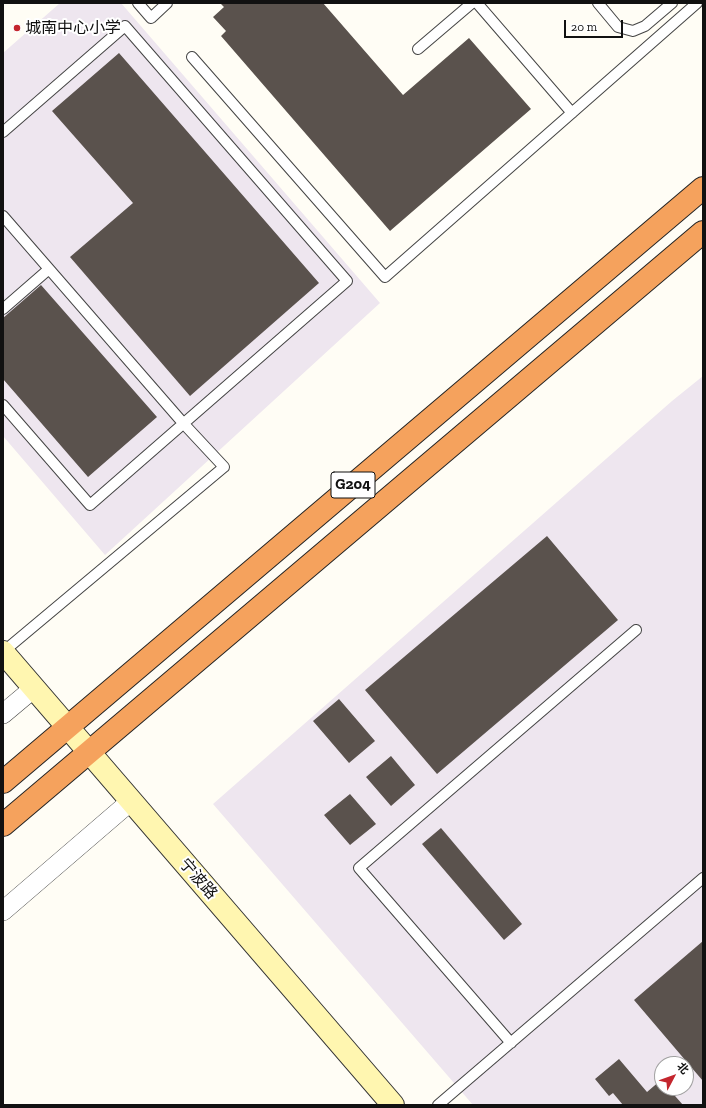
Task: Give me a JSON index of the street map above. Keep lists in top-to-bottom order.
{
  "streets": {
    "highway": ["G204"],
    "street": ["宁波路"]
  },
  "crossings": [
    ["G204", "宁波路"]
  ],
  "places": ["城南中心小学"],
  "scale_bar": "20 m",
  "north": "top right"
}
